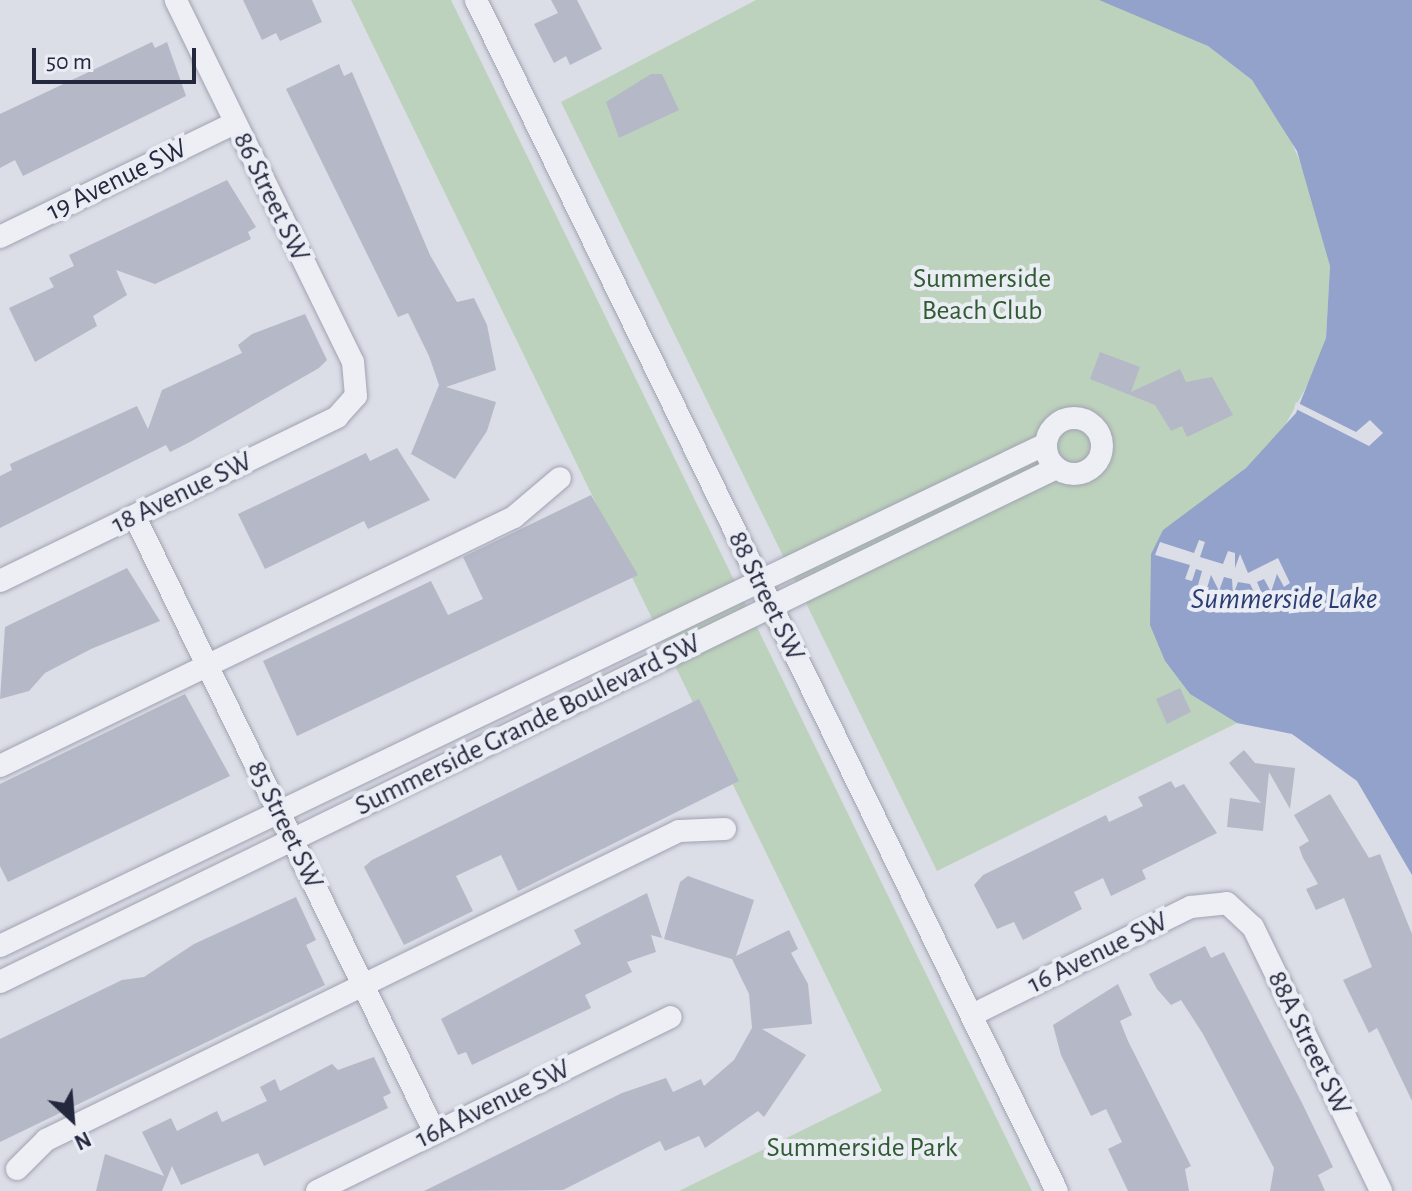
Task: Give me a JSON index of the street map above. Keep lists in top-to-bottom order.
{
  "streets": {
    "street": [
      "19 Avenue SW",
      "86 Street SW",
      "18 Avenue SW",
      "88 Street SW",
      "Summerside Grande Boulevard SW",
      "85 Street SW",
      "16 Avenue SW",
      "88A Street SW",
      "16A Avenue SW"
    ]
  },
  "crossings": [
    ["19 Avenue SW", "86 Street SW"],
    ["86 Street SW", "18 Avenue SW"],
    ["18 Avenue SW", "85 Street SW"],
    ["88 Street SW", "Summerside Grande Boulevard SW"],
    ["88 Street SW", "16 Avenue SW"],
    ["Summerside Grande Boulevard SW", "85 Street SW"],
    ["85 Street SW", "16A Avenue SW"],
    ["16 Avenue SW", "88A Street SW"]
  ],
  "water": ["Summerside Lake"],
  "parks": ["Summerside Beach Club", "Summerside Park"],
  "scale_bar": "50 m",
  "north": "bottom right"
}
